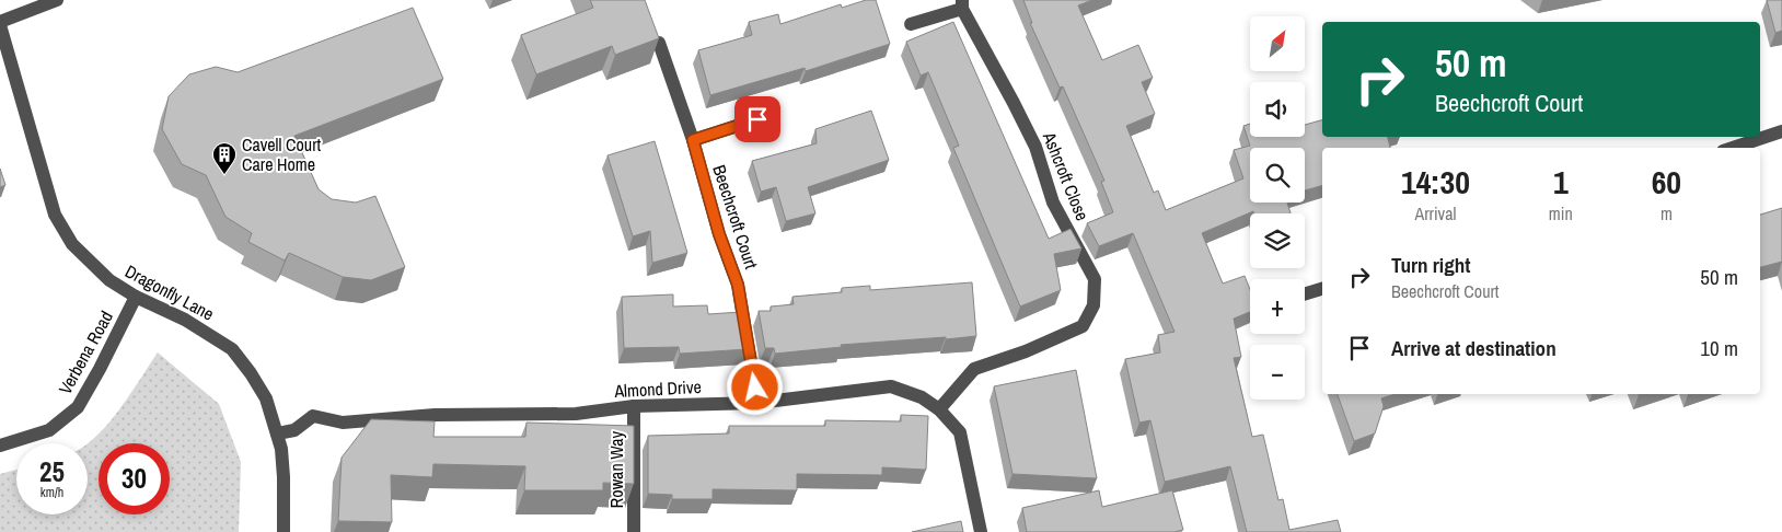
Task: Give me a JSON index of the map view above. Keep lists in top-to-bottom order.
{
  "streets": {
    "street": [
      "Ashcroft Close",
      "Beechcroft Court",
      "Dragonfly Lane",
      "Verbena Road",
      "Almond Drive",
      "Rowan Way"
    ]
  },
  "crossings": [
    ["Ashcroft Close", "Almond Drive"],
    ["Beechcroft Court", "Almond Drive"],
    ["Dragonfly Lane", "Verbena Road"],
    ["Dragonfly Lane", "Almond Drive"],
    ["Almond Drive", "Rowan Way"]
  ],
  "places": {
    "building": ["Cavell Court Care Home"]
  },
  "north": "top right",
  "page": {
    "map_buttons": ["+", "−"],
    "turn": ["50 m", "Beechcroft Court"],
    "eta": [
      "14:30",
      "Arrival",
      "1",
      "min",
      "60",
      "m"
    ],
    "list": [
      {
        "name": "Turn right",
        "note": "Beechcroft Court",
        "value": "50 m"
      },
      {
        "name": "Arrive at destination",
        "value": "10 m"
      }
    ],
    "speed": "25 km/h",
    "limit": "30"
  }
}
